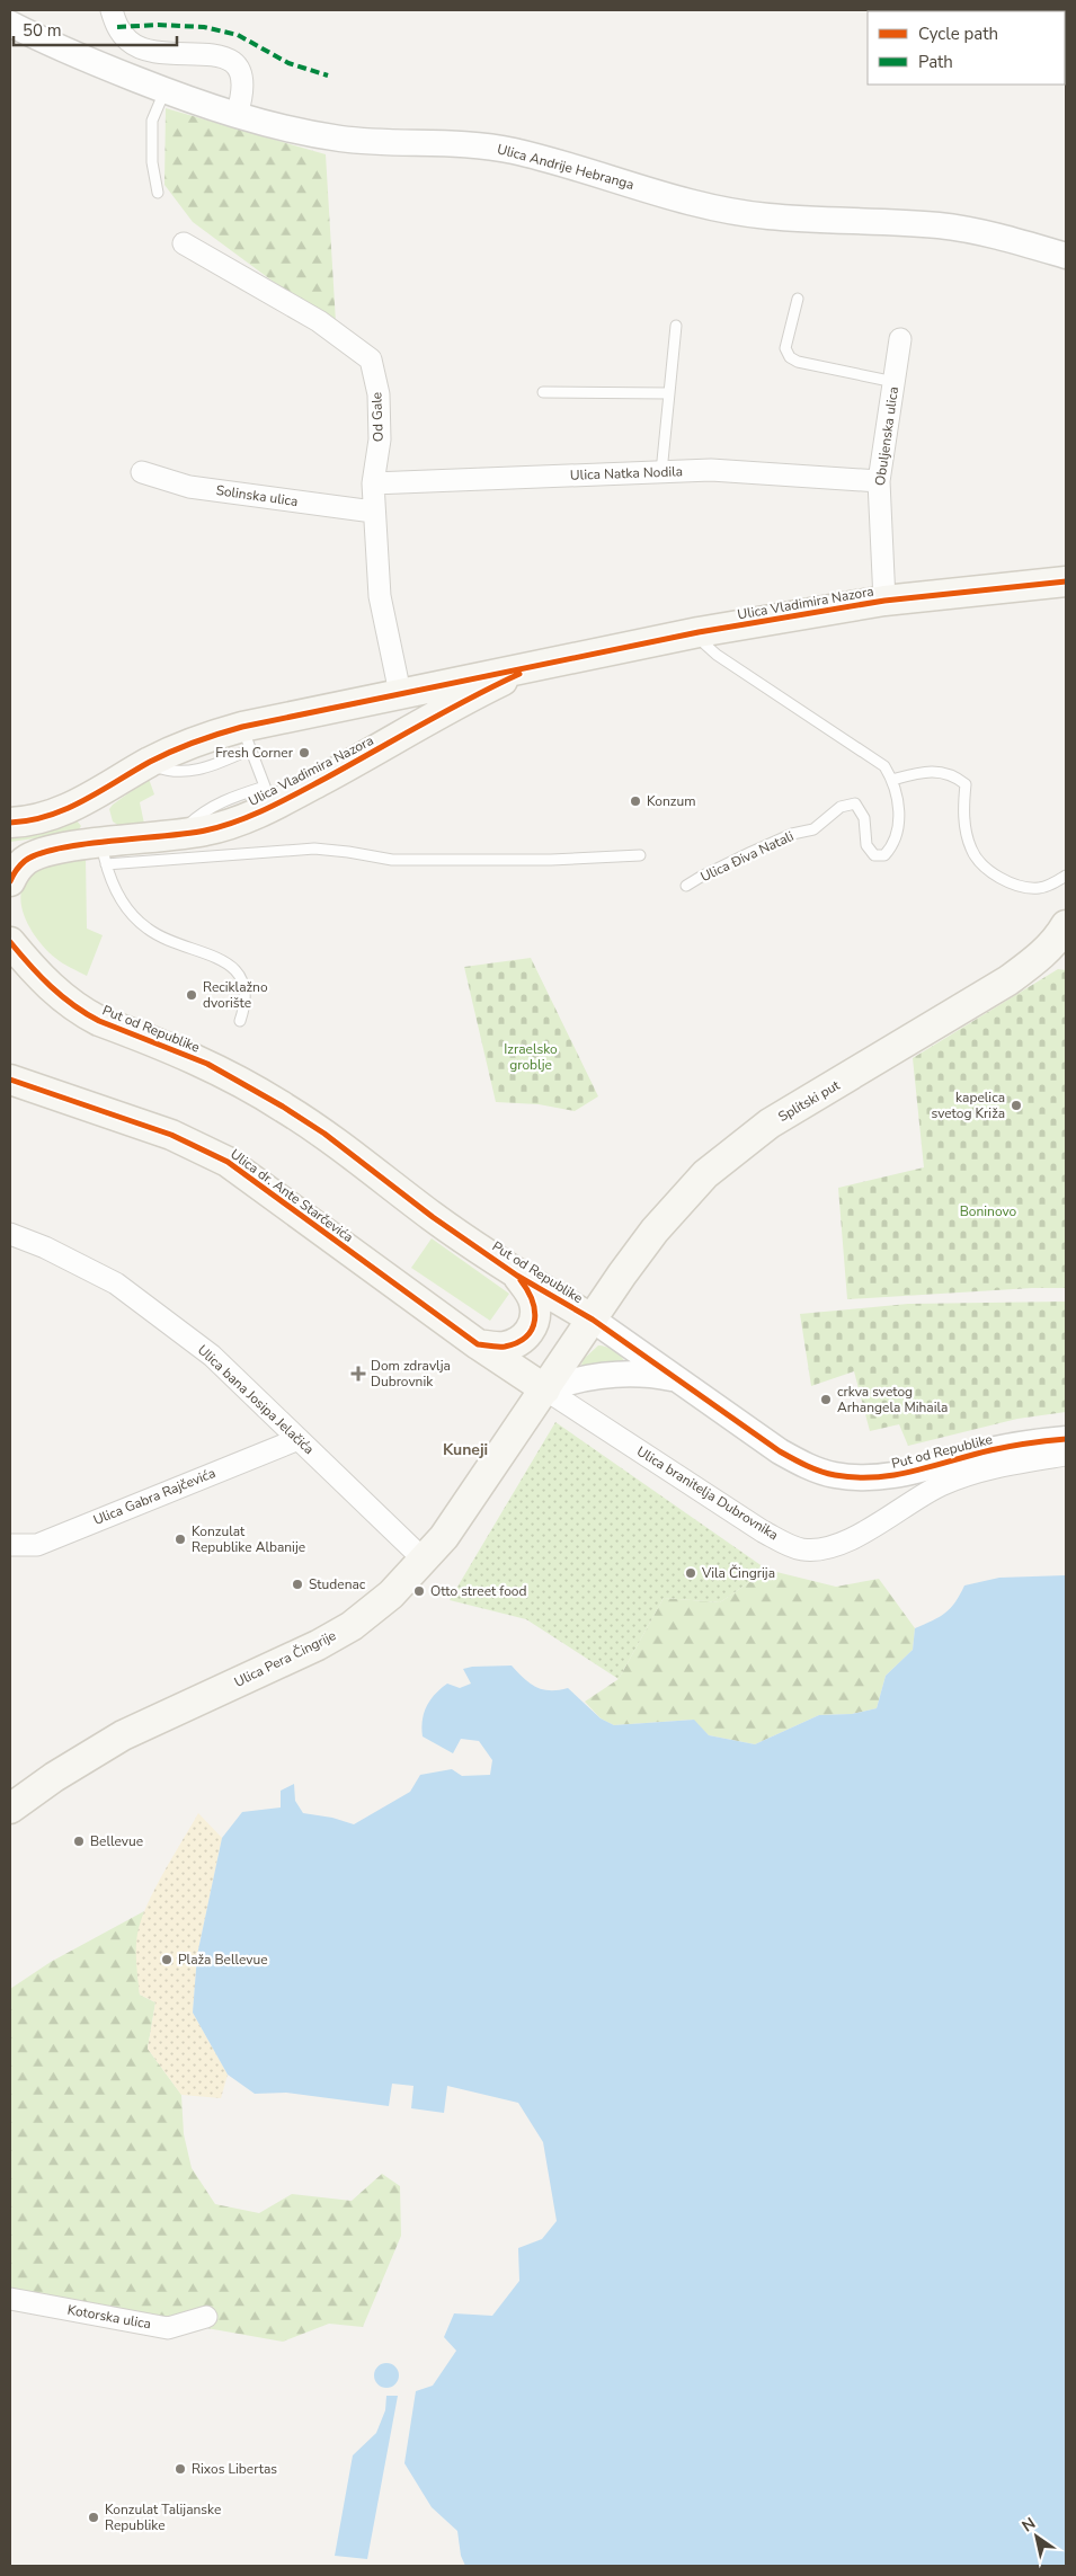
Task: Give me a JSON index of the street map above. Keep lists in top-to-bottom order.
{
  "streets": {
    "main road": [
      "Ulica Vladimira Nazora",
      "Put od Republike",
      "Splitski put",
      "Ulica dr. Ante Starčevića",
      "Ulica Pera Čingrije"
    ],
    "street": [
      "Ulica Andrije Hebranga",
      "Od Gale",
      "Obuljenska ulica",
      "Ulica Natka Nodila",
      "Solinska ulica",
      "Ulica bana Josipa Jelačića",
      "Ulica branitelja Dubrovnika",
      "Ulica Gabra Rajčevića",
      "Kotorska ulica"
    ],
    "lane": ["Ulica Điva Natali"]
  },
  "crossings": [
    ["Od Gale", "Ulica Natka Nodila"],
    ["Od Gale", "Solinska ulica"],
    ["Od Gale", "Ulica Vladimira Nazora"],
    ["Obuljenska ulica", "Ulica Natka Nodila"],
    ["Obuljenska ulica", "Ulica Vladimira Nazora"],
    ["Ulica Vladimira Nazora", "Ulica Điva Natali"],
    ["Put od Republike", "Splitski put"],
    ["Splitski put", "Ulica dr. Ante Starčevića"],
    ["Splitski put", "Ulica branitelja Dubrovnika"],
    ["Splitski put", "Ulica Pera Čingrije"],
    ["Ulica dr. Ante Starčevića", "Ulica branitelja Dubrovnika"],
    ["Ulica dr. Ante Starčevića", "Ulica Pera Čingrije"],
    ["Ulica bana Josipa Jelačića", "Ulica Gabra Rajčevića"],
    ["Ulica bana Josipa Jelačića", "Ulica Pera Čingrije"],
    ["Ulica branitelja Dubrovnika", "Ulica Pera Čingrije"]
  ],
  "districts": ["Kuneji"],
  "parks": ["Izraelsko groblje", "Boninovo"],
  "places": {
    "other": [
      "Fresh Corner",
      "Konzum",
      "Reciklažno dvorište",
      "kapelica svetog Križa",
      "crkva svetog Arhangela Mihaila",
      "Konzulat Republike Albanije",
      "Vila Čingrija",
      "Studenac",
      "Otto street food",
      "Bellevue",
      "Plaža Bellevue",
      "Rixos Libertas",
      "Konzulat Talijanske Republike"
    ],
    "health": ["Dom zdravlja Dubrovnik"]
  },
  "legend": ["Cycle path", "Path"],
  "scale_bar": "50 m",
  "north": "top left"
}
